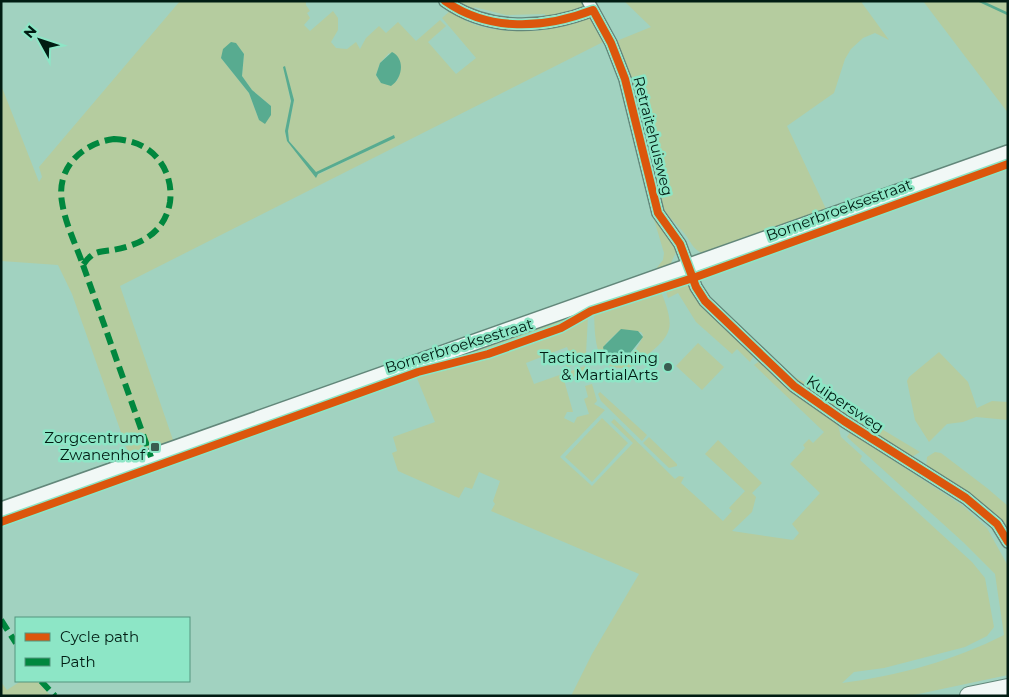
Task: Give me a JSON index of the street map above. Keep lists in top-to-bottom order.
{
  "streets": {
    "main road": ["Bornerbroeksestraat"],
    "street": ["Retraitehuisweg", "Kuipersweg"]
  },
  "crossings": [
    ["Retraitehuisweg", "Bornerbroeksestraat"],
    ["Retraitehuisweg", "Kuipersweg"],
    ["Bornerbroeksestraat", "Kuipersweg"]
  ],
  "places": {
    "other": ["TacticalTraining & MartialArts"],
    "transit": ["Zorgcentrum Zwanenhof"]
  },
  "legend": ["Cycle path", "Path"],
  "north": "top left"
}
